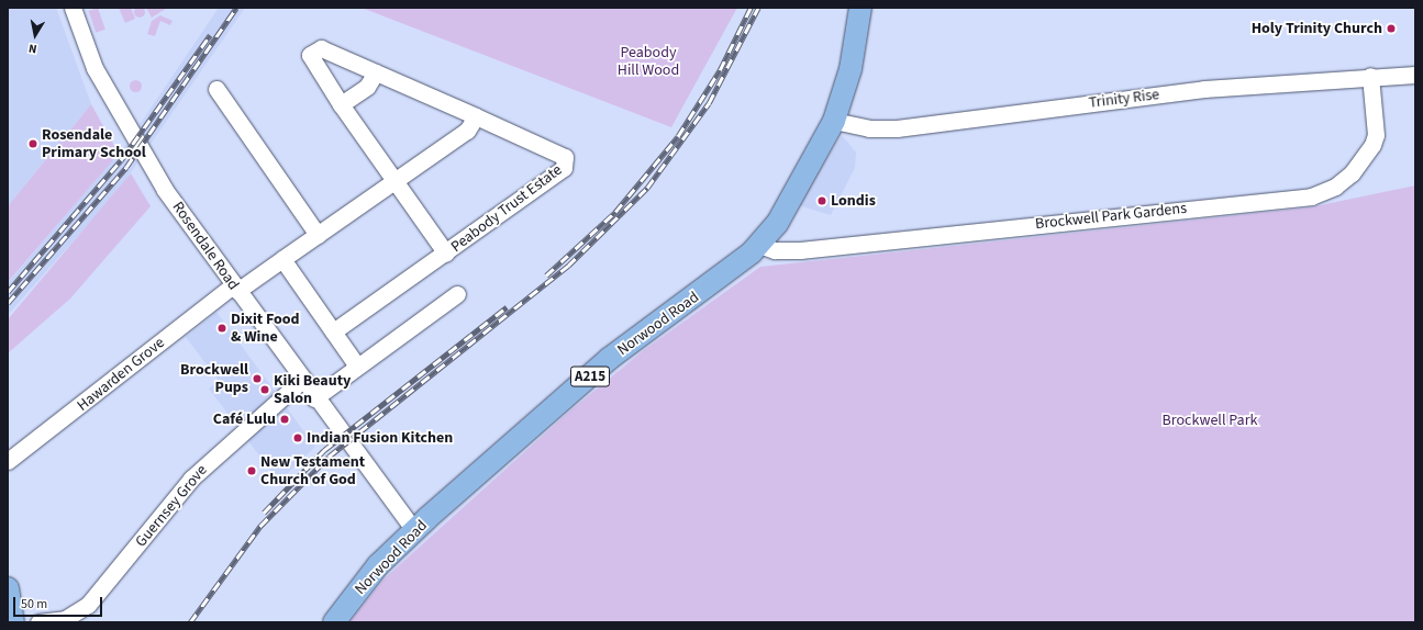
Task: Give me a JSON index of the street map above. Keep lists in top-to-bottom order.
{
  "streets": {
    "main road": ["Norwood Road", "A215"],
    "street": [
      "Trinity Rise",
      "Peabody Trust Estate",
      "Brockwell Park Gardens",
      "Rosendale Road",
      "Hawarden Grove",
      "Guernsey Grove"
    ]
  },
  "crossings": [
    ["Trinity Rise", "Brockwell Park Gardens"],
    ["Trinity Rise", "Norwood Road"],
    ["Brockwell Park Gardens", "Norwood Road"],
    ["Rosendale Road", "Norwood Road"],
    ["Rosendale Road", "Hawarden Grove"],
    ["Rosendale Road", "Guernsey Grove"]
  ],
  "parks": ["Peabody Hill Wood", "Brockwell Park"],
  "places": [
    "Holy Trinity Church",
    "Rosendale Primary School",
    "Londis",
    "Dixit Food & Wine",
    "Brockwell Pups",
    "Kiki Beauty Salon",
    "Café Lulu",
    "Indian Fusion Kitchen",
    "New Testament Church of God"
  ],
  "scale_bar": "50 m",
  "north": "bottom"
}
